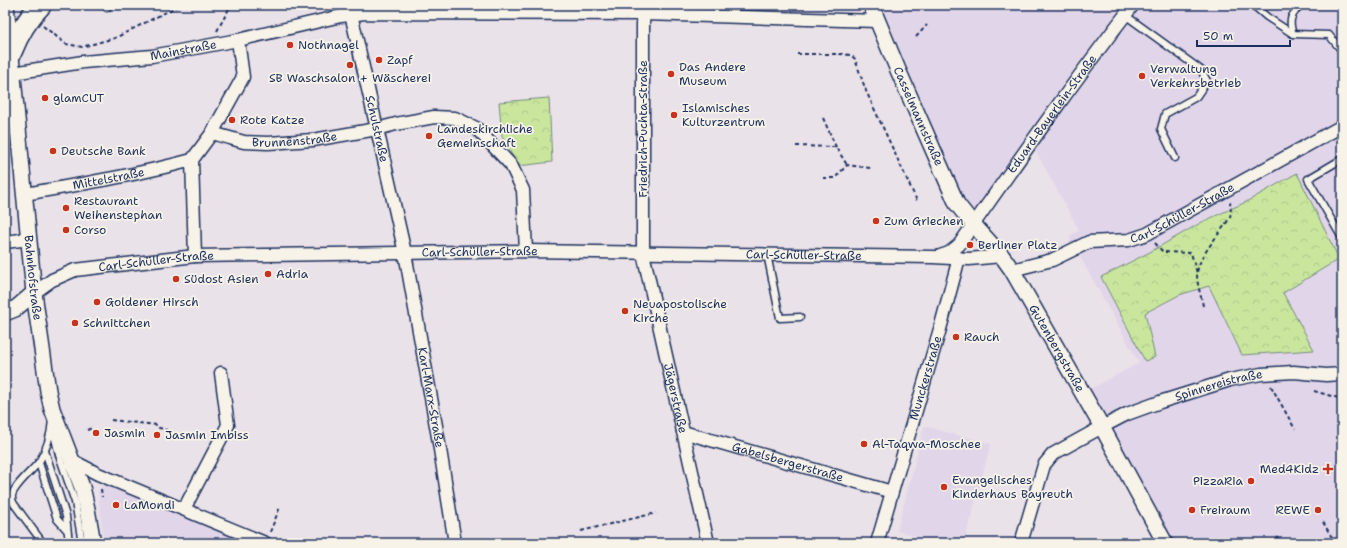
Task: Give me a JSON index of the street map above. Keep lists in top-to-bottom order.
{
  "streets": {
    "street": [
      "Mainstraße",
      "Eduard-Bayerlein-Straße",
      "Casselmannstraße",
      "Schulstraße",
      "Friedrich-Puchta-Straße",
      "Brunnenstraße",
      "Mittelstraße",
      "Carl-Schüller-Straße",
      "Bahnhofstraße",
      "Gutenbergstraße",
      "Munckerstraße",
      "Spinnereistraße",
      "Karl-Marx-Straße",
      "Jägerstraße",
      "Gabelsbergerstraße"
    ]
  },
  "crossings": [
    ["Mainstraße", "Casselmannstraße"],
    ["Mainstraße", "Schulstraße"],
    ["Mainstraße", "Friedrich-Puchta-Straße"],
    ["Mainstraße", "Bahnhofstraße"],
    ["Eduard-Bayerlein-Straße", "Casselmannstraße"],
    ["Schulstraße", "Brunnenstraße"],
    ["Schulstraße", "Carl-Schüller-Straße"],
    ["Schulstraße", "Karl-Marx-Straße"],
    ["Friedrich-Puchta-Straße", "Carl-Schüller-Straße"],
    ["Friedrich-Puchta-Straße", "Jägerstraße"],
    ["Brunnenstraße", "Carl-Schüller-Straße"],
    ["Mittelstraße", "Bahnhofstraße"],
    ["Carl-Schüller-Straße", "Bahnhofstraße"],
    ["Carl-Schüller-Straße", "Gutenbergstraße"],
    ["Carl-Schüller-Straße", "Karl-Marx-Straße"],
    ["Carl-Schüller-Straße", "Jägerstraße"],
    ["Gutenbergstraße", "Spinnereistraße"],
    ["Munckerstraße", "Gabelsbergerstraße"],
    ["Jägerstraße", "Gabelsbergerstraße"]
  ],
  "places": {
    "other": [
      "Nothnagel",
      "Zapf",
      "SB Waschsalon + Wäscherei",
      "Das Andere Museum",
      "Verwaltung Verkehrsbetrieb",
      "glamCUT",
      "Islamisches Kulturzentrum",
      "Rote Katze",
      "Landeskirchliche Gemeinschaft",
      "Deutsche Bank",
      "Restaurant Weihenstephan",
      "Zum Griechen",
      "Corso",
      "Berliner Platz",
      "Adria",
      "Südost Asien",
      "Goldener Hirsch",
      "Neuapostolische Kirche",
      "Schnittchen",
      "Rauch",
      "Jasmin",
      "Jasmin Imbiss",
      "Al-Taqwa-Moschee",
      "PizzaRia",
      "Evangelisches Kinderhaus Bayreuth",
      "LaMondi",
      "Freiraum",
      "REWE"
    ],
    "health": ["Med4Kidz"]
  },
  "scale_bar": "50 m"
}
